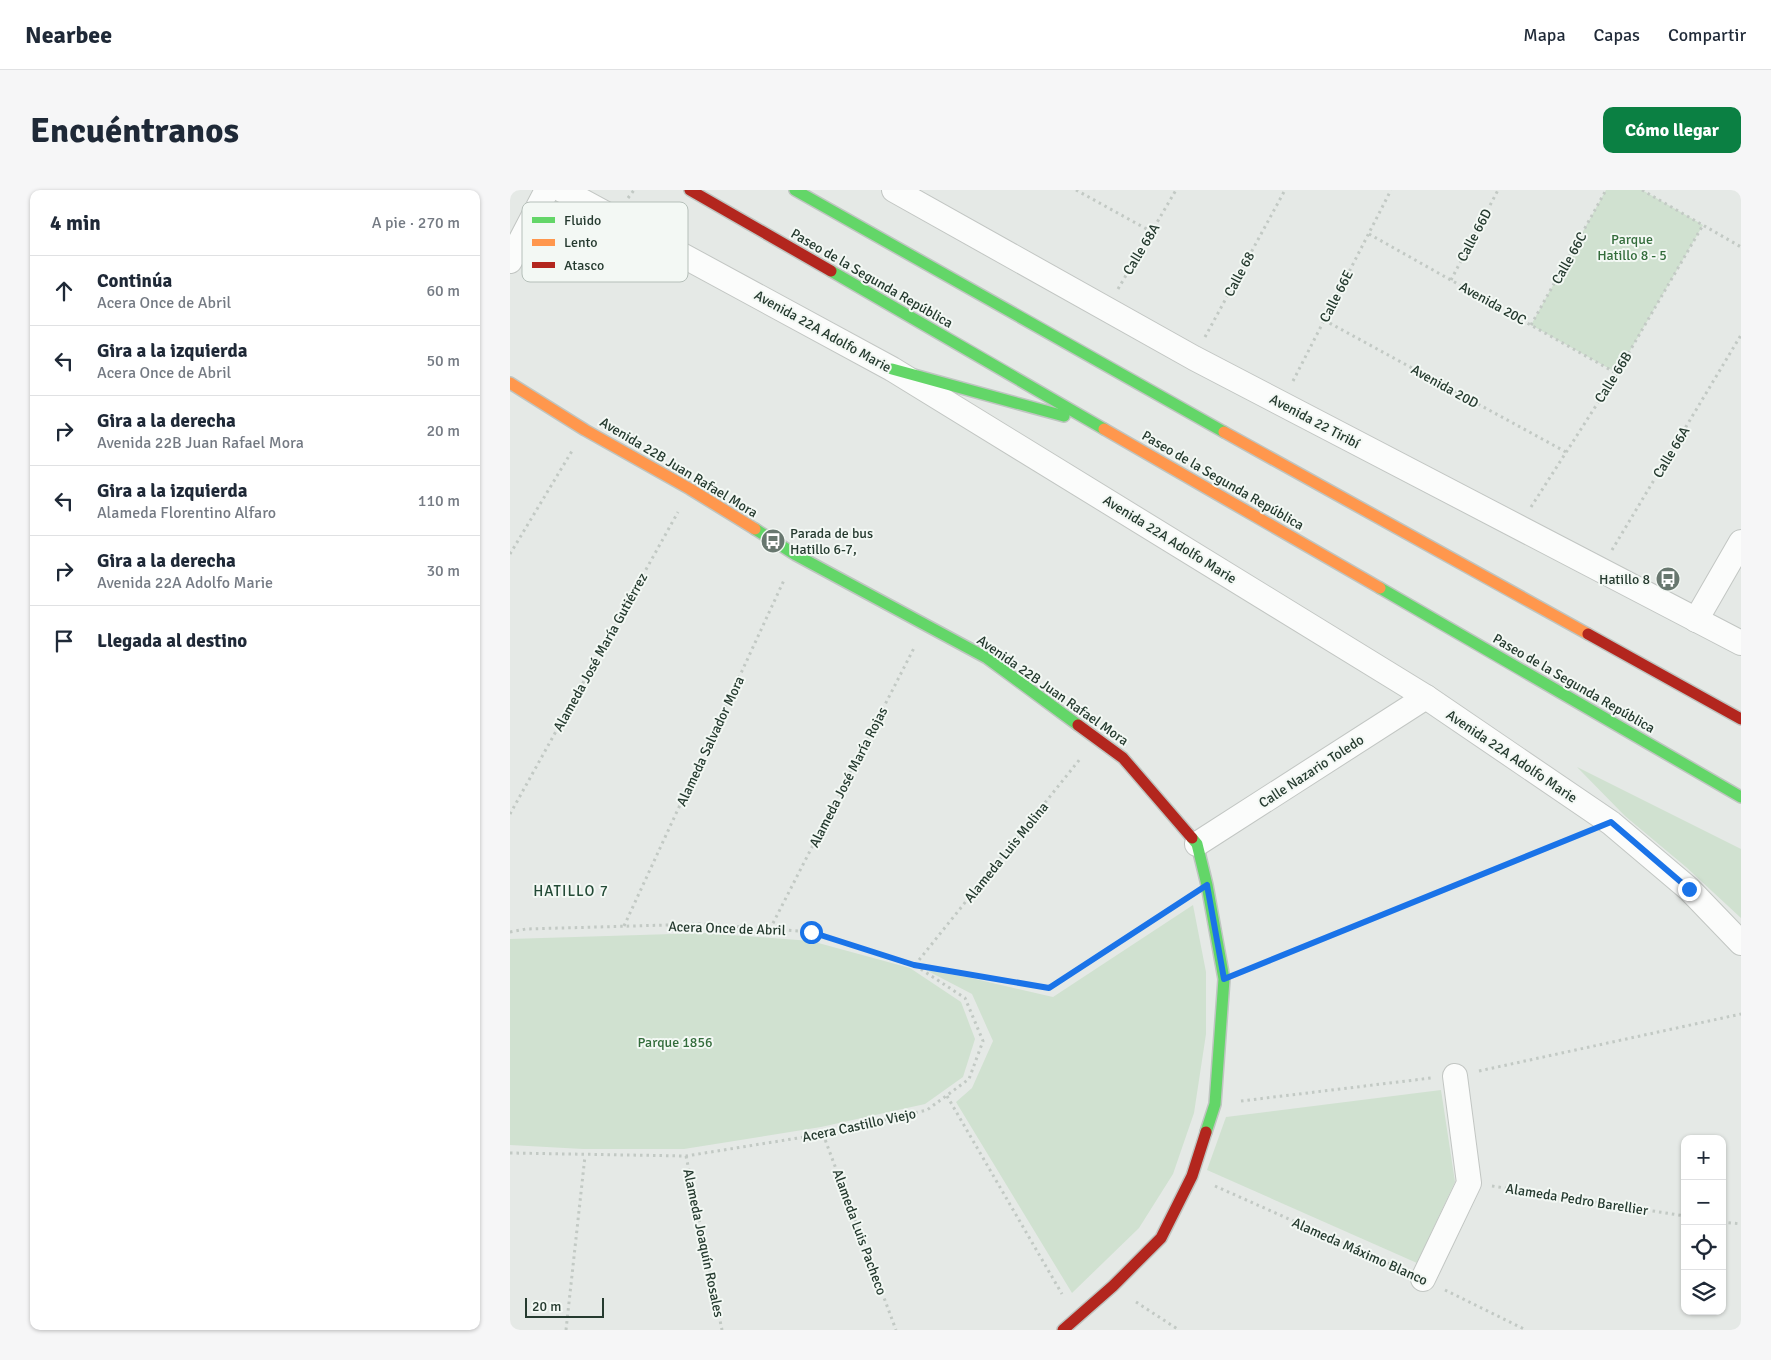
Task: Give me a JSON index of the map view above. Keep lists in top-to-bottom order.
{
  "streets": {
    "main road": ["Paseo de la Segunda República", "Avenida 22B Juan Rafael Mora"],
    "street": ["Avenida 22A Adolfo Marie", "Avenida 22 Tiribí", "Calle Nazario Toledo"],
    "path": [
      "Calle 66D",
      "Calle 68A",
      "Calle 66C",
      "Calle 68",
      "Calle 66E",
      "Avenida 20C",
      "Calle 66B",
      "Avenida 20D",
      "Calle 66A",
      "Alameda José María Gutiérrez",
      "Alameda Salvador Mora",
      "Alameda José María Rojas",
      "Alameda Luis Molina",
      "Acera Once de Abril",
      "Acera Castillo Viejo",
      "Alameda Pedro Barellier",
      "Alameda Luis Pacheco",
      "Alameda Joaquín Rosales",
      "Alameda Máximo Blanco"
    ]
  },
  "crossings": [
    ["Calle 66D", "Avenida 20C"],
    ["Calle 68A", "Avenida 22 Tiribí"],
    ["Calle 66C", "Avenida 20C"],
    ["Calle 68", "Avenida 22 Tiribí"],
    ["Calle 66E", "Avenida 20C"],
    ["Calle 66E", "Avenida 20D"],
    ["Calle 66E", "Avenida 22 Tiribí"],
    ["Avenida 20C", "Calle 66B"],
    ["Avenida 22A Adolfo Marie", "Calle Nazario Toledo"],
    ["Calle 66B", "Avenida 20D"],
    ["Calle 66B", "Avenida 22 Tiribí"],
    ["Avenida 22 Tiribí", "Calle 66A"],
    ["Avenida 22B Juan Rafael Mora", "Alameda José María Gutiérrez"],
    ["Avenida 22B Juan Rafael Mora", "Alameda Salvador Mora"],
    ["Avenida 22B Juan Rafael Mora", "Calle Nazario Toledo"],
    ["Avenida 22B Juan Rafael Mora", "Alameda José María Rojas"],
    ["Avenida 22B Juan Rafael Mora", "Alameda Luis Molina"],
    ["Avenida 22B Juan Rafael Mora", "Acera Once de Abril"],
    ["Avenida 22B Juan Rafael Mora", "Alameda Máximo Blanco"],
    ["Alameda Salvador Mora", "Acera Once de Abril"],
    ["Alameda José María Rojas", "Acera Once de Abril"],
    ["Alameda Luis Molina", "Acera Once de Abril"],
    ["Alameda Luis Molina", "Acera Castillo Viejo"],
    ["Acera Once de Abril", "Acera Castillo Viejo"],
    ["Acera Castillo Viejo", "Alameda Luis Pacheco"],
    ["Acera Castillo Viejo", "Alameda Joaquín Rosales"]
  ],
  "districts": ["HATILLO 7"],
  "parks": ["Parque Hatillo 8 - 5", "Parque 1856"],
  "places": {
    "bus stop": ["Parada de bus Hatillo 6-7,", "Hatillo 8"]
  },
  "legend": ["Fluido", "Lento", "Atasco"],
  "scale_bar": "20 m",
  "page": {
    "header": "Nearbee",
    "nav": ["Mapa", "Capas", "Compartir"],
    "buttons": "Cómo llegar",
    "title": "Encuéntranos",
    "heading": ["4 min", "A pie · 270 m"],
    "list": [
      ["Continúa", "Acera Once de Abril", "60 m"],
      ["Gira a la izquierda", "Acera Once de Abril", "50 m"],
      ["Gira a la derecha", "Avenida 22B Juan Rafael Mora", "20 m"],
      ["Gira a la izquierda", "Alameda Florentino Alfaro", "110 m"],
      ["Gira a la derecha", "Avenida 22A Adolfo Marie", "30 m"],
      "Llegada al destino"
    ],
    "map_buttons": ["+", "−"],
    "scale": "20 m"
  }
}
